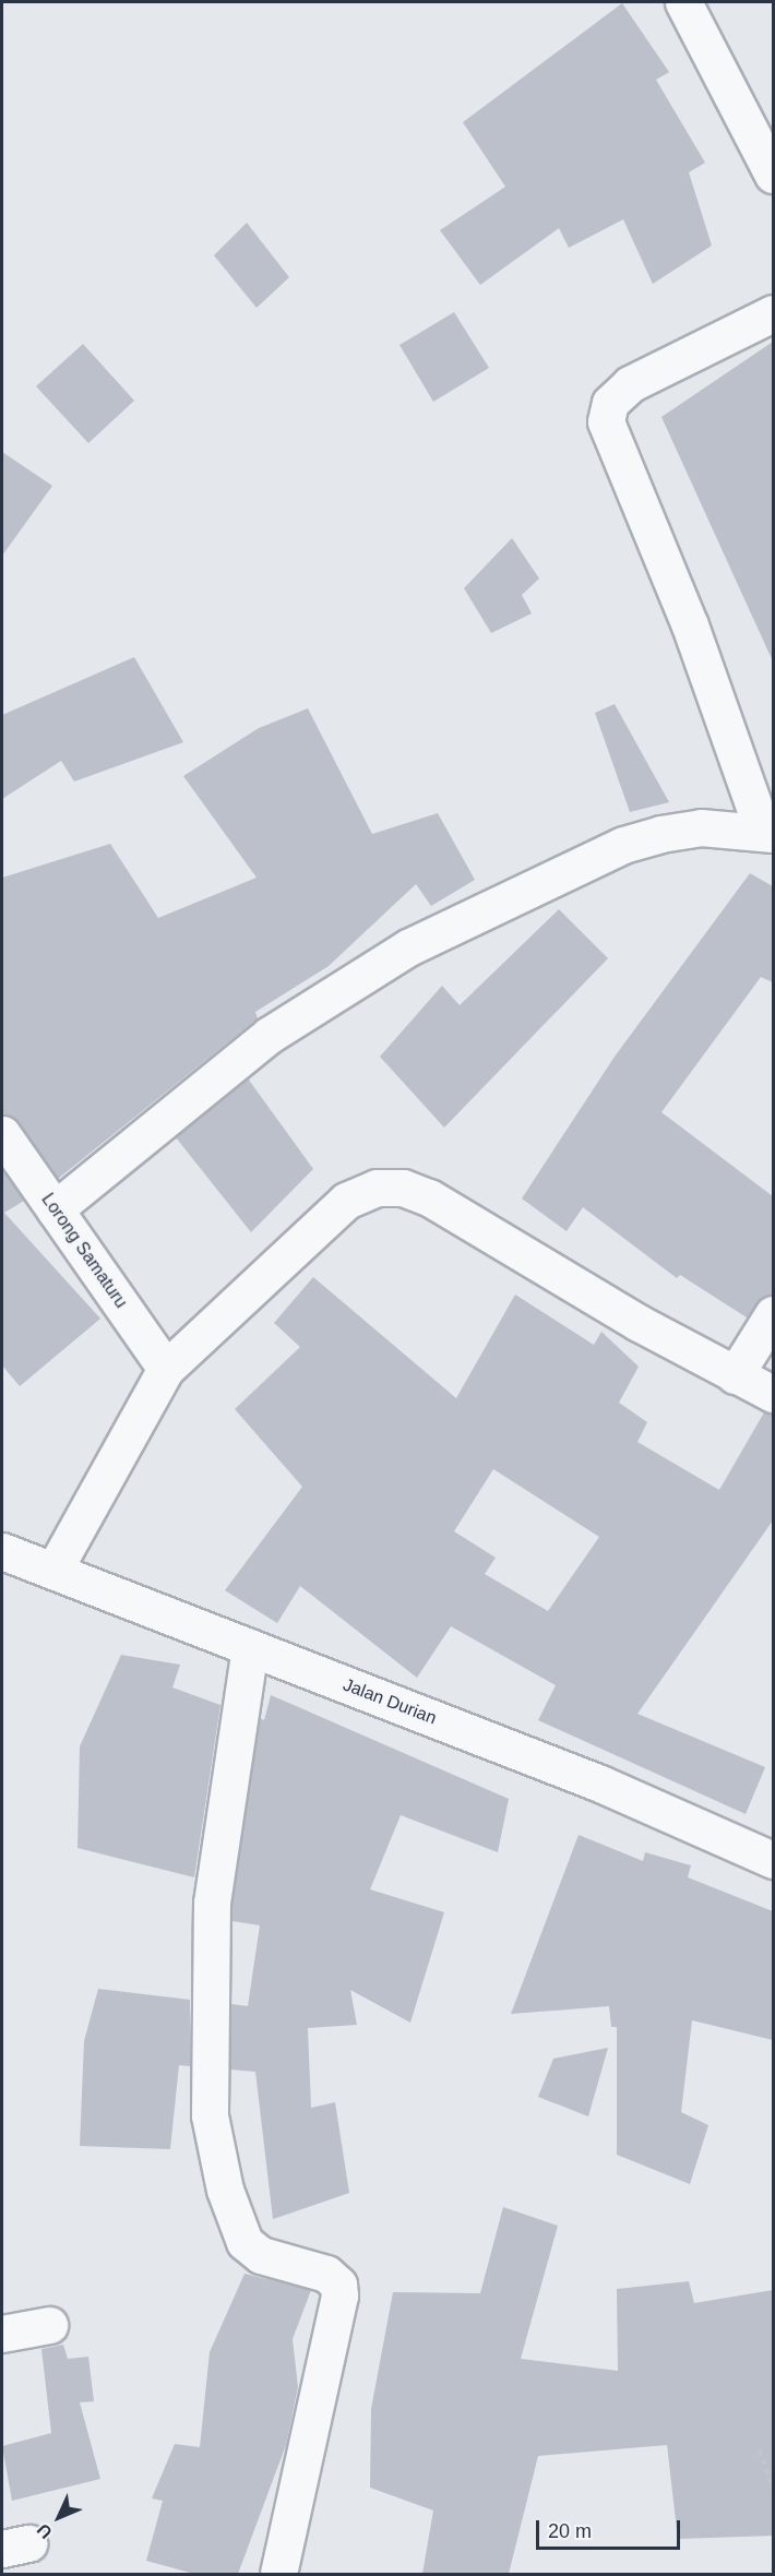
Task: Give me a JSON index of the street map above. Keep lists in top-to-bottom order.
{
  "streets": {
    "street": ["Lorong Samaturu", "Jalan Durian"]
  },
  "scale_bar": "20 m",
  "north": "bottom left"
}
